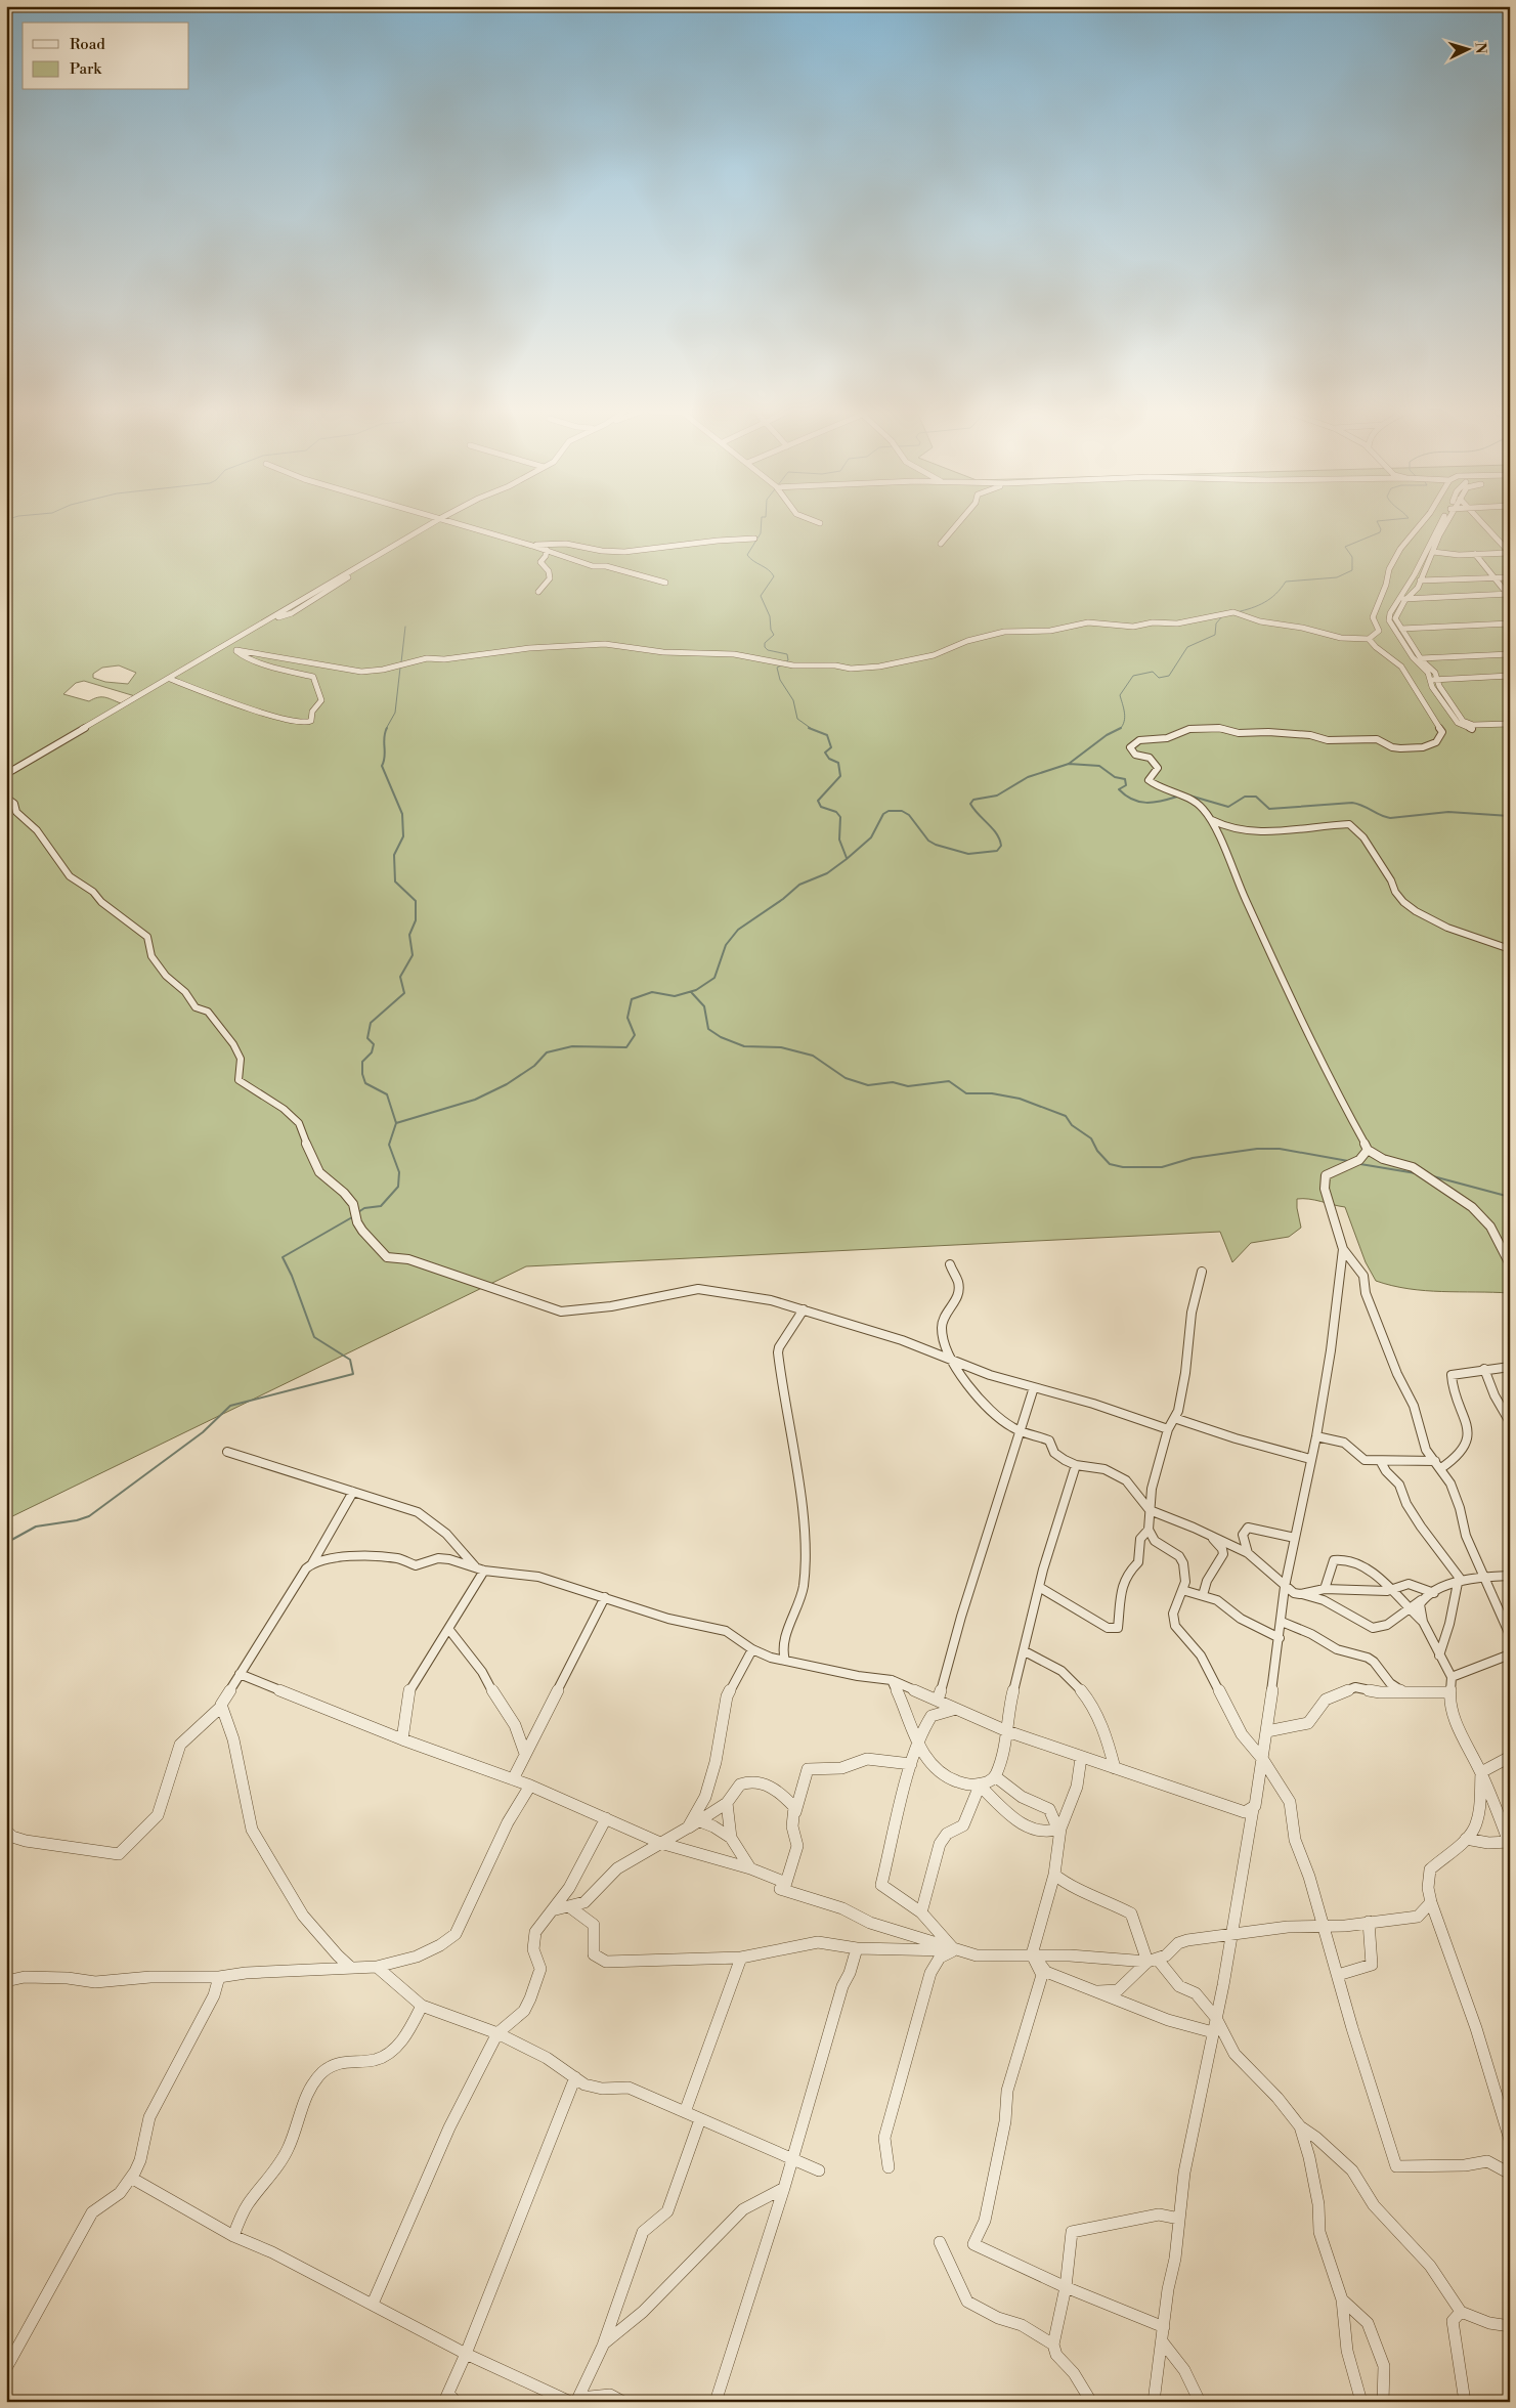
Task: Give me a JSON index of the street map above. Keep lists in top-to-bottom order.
{
  "legend": ["Road", "Park"],
  "north": "right"
}
